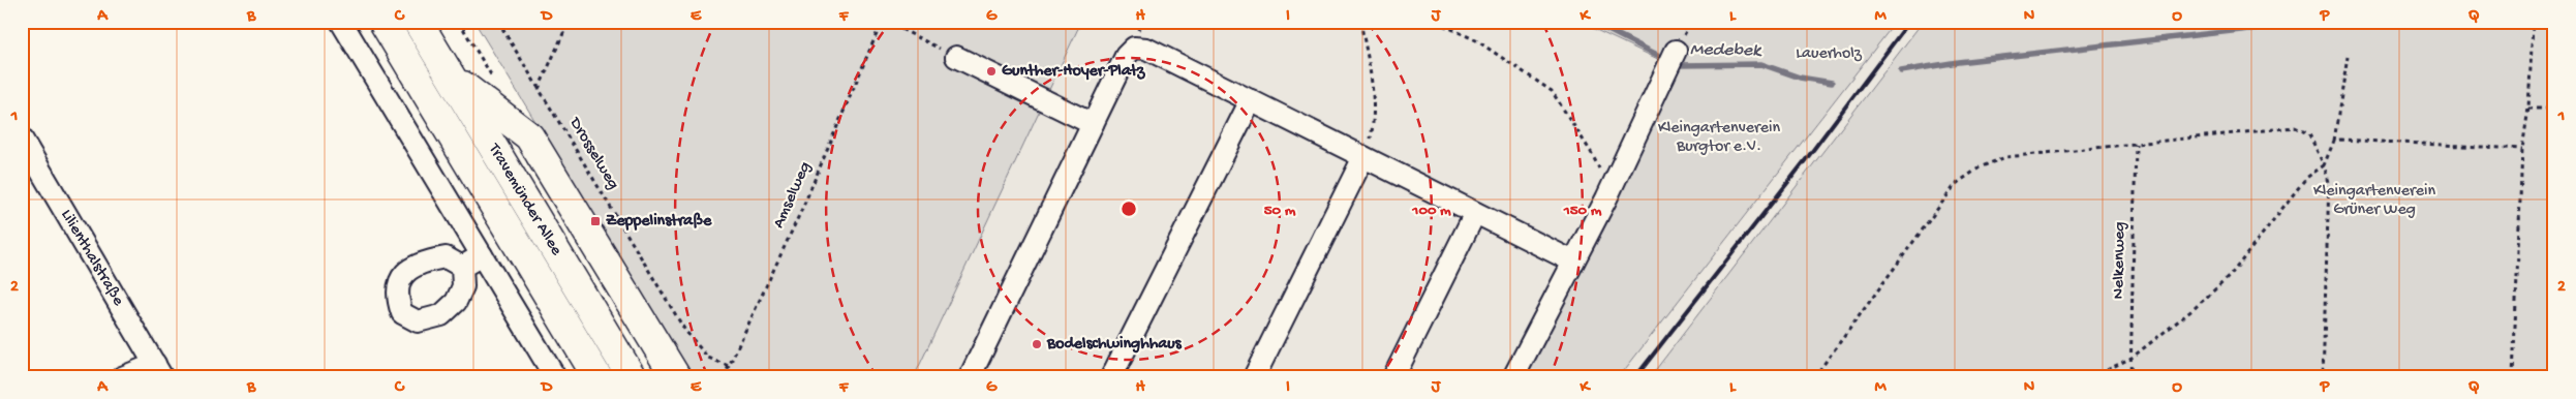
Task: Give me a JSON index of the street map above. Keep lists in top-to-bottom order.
{
  "streets": {
    "highway": ["Travemünder Allee"],
    "street": ["Lilienthalstraße"],
    "path": ["Drosselweg", "Amselweg", "Nelkenweg"]
  },
  "crossings": [
    ["Drosselweg", "Amselweg"]
  ],
  "water": ["Medebek"],
  "parks": ["Lauerholz", "Kleingartenverein Burgtor e.V.", "Kleingartenverein Grüner Weg"],
  "places": {
    "other": ["Gunther-Hoyer-Platz", "Bodelschwinghhaus"],
    "transit": ["Zeppelinstraße"]
  },
  "grid": {
    "columns": [
      "A",
      "B",
      "C",
      "D",
      "E",
      "F",
      "G",
      "H",
      "I",
      "J",
      "K",
      "L",
      "M",
      "N",
      "O",
      "P",
      "Q"
    ],
    "rows": ["1", "2"]
  },
  "rings": ["50 m", "100 m", "150 m"]
}
